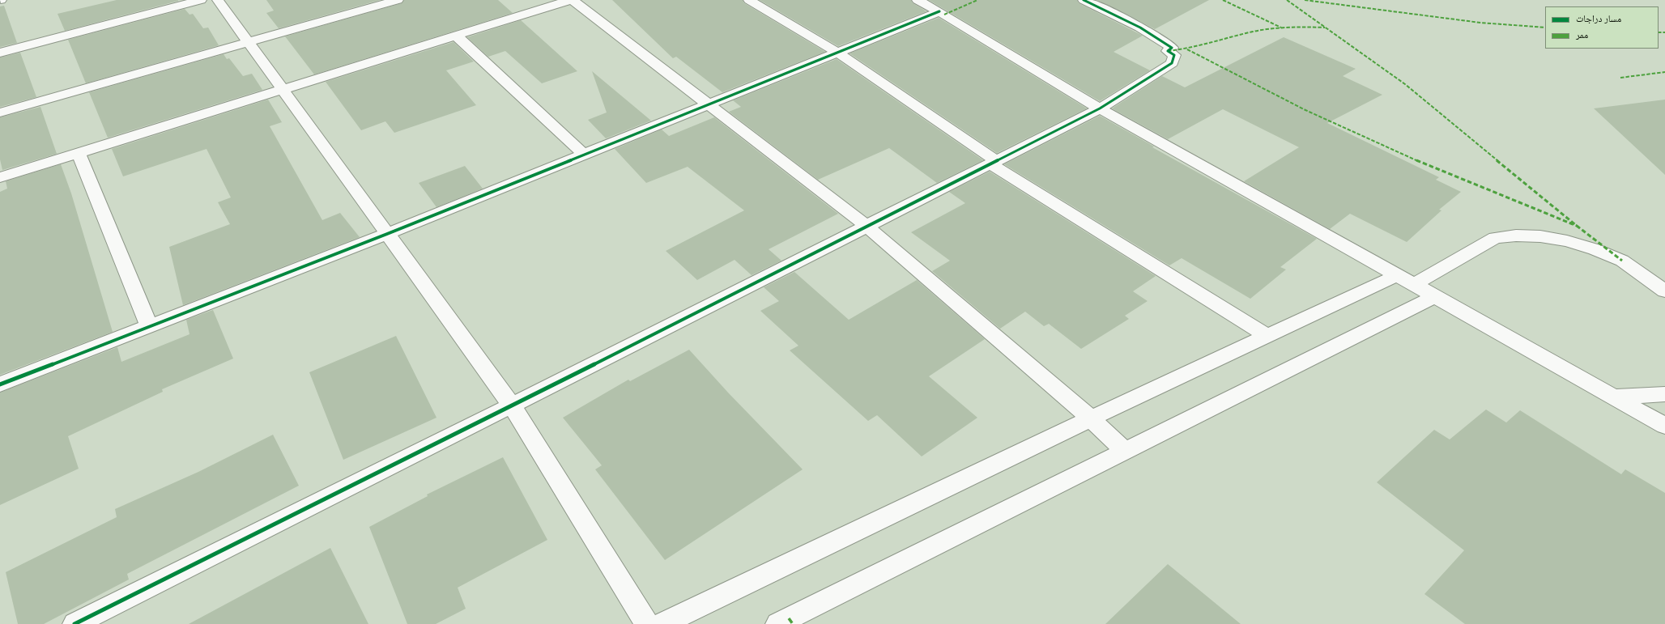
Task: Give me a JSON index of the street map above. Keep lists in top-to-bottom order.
{
  "legend": ["مسار دراجات", "ممر"]
}
